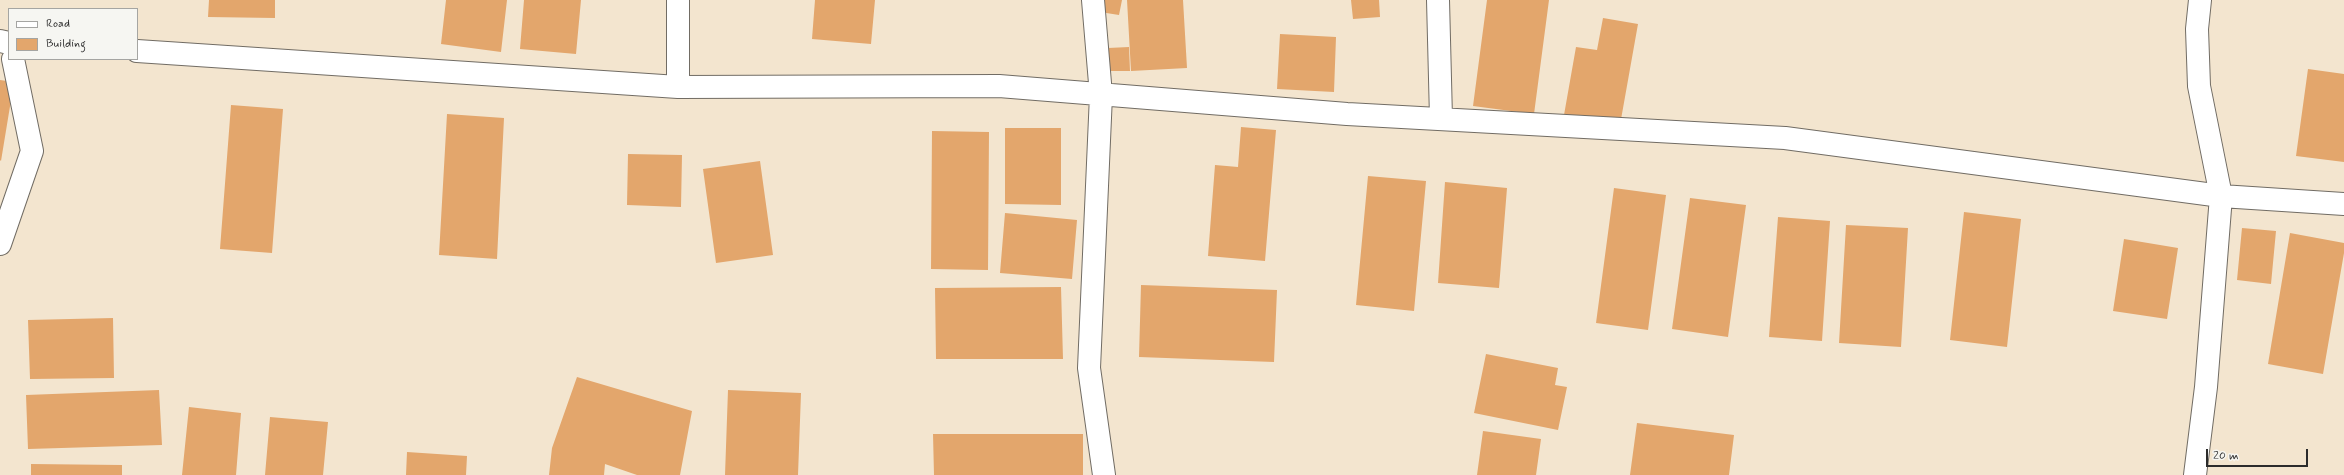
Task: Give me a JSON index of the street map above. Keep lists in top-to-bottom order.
{
  "legend": ["Road", "Building"],
  "scale_bar": "20 m"
}
